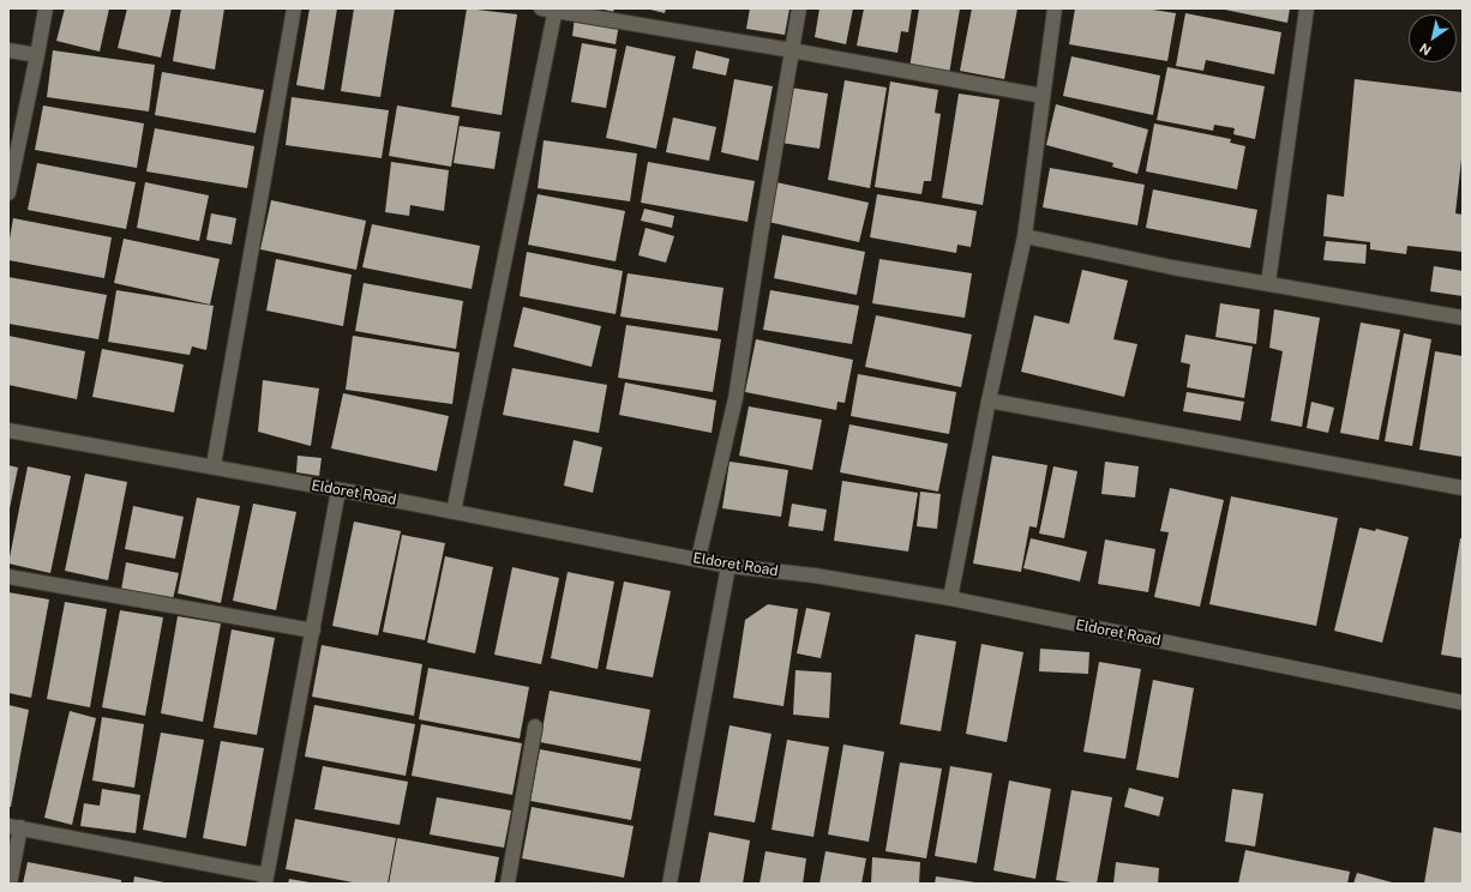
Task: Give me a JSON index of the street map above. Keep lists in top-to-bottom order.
{
  "streets": {
    "street": ["Eldoret Road"]
  },
  "north": "bottom left"
}
